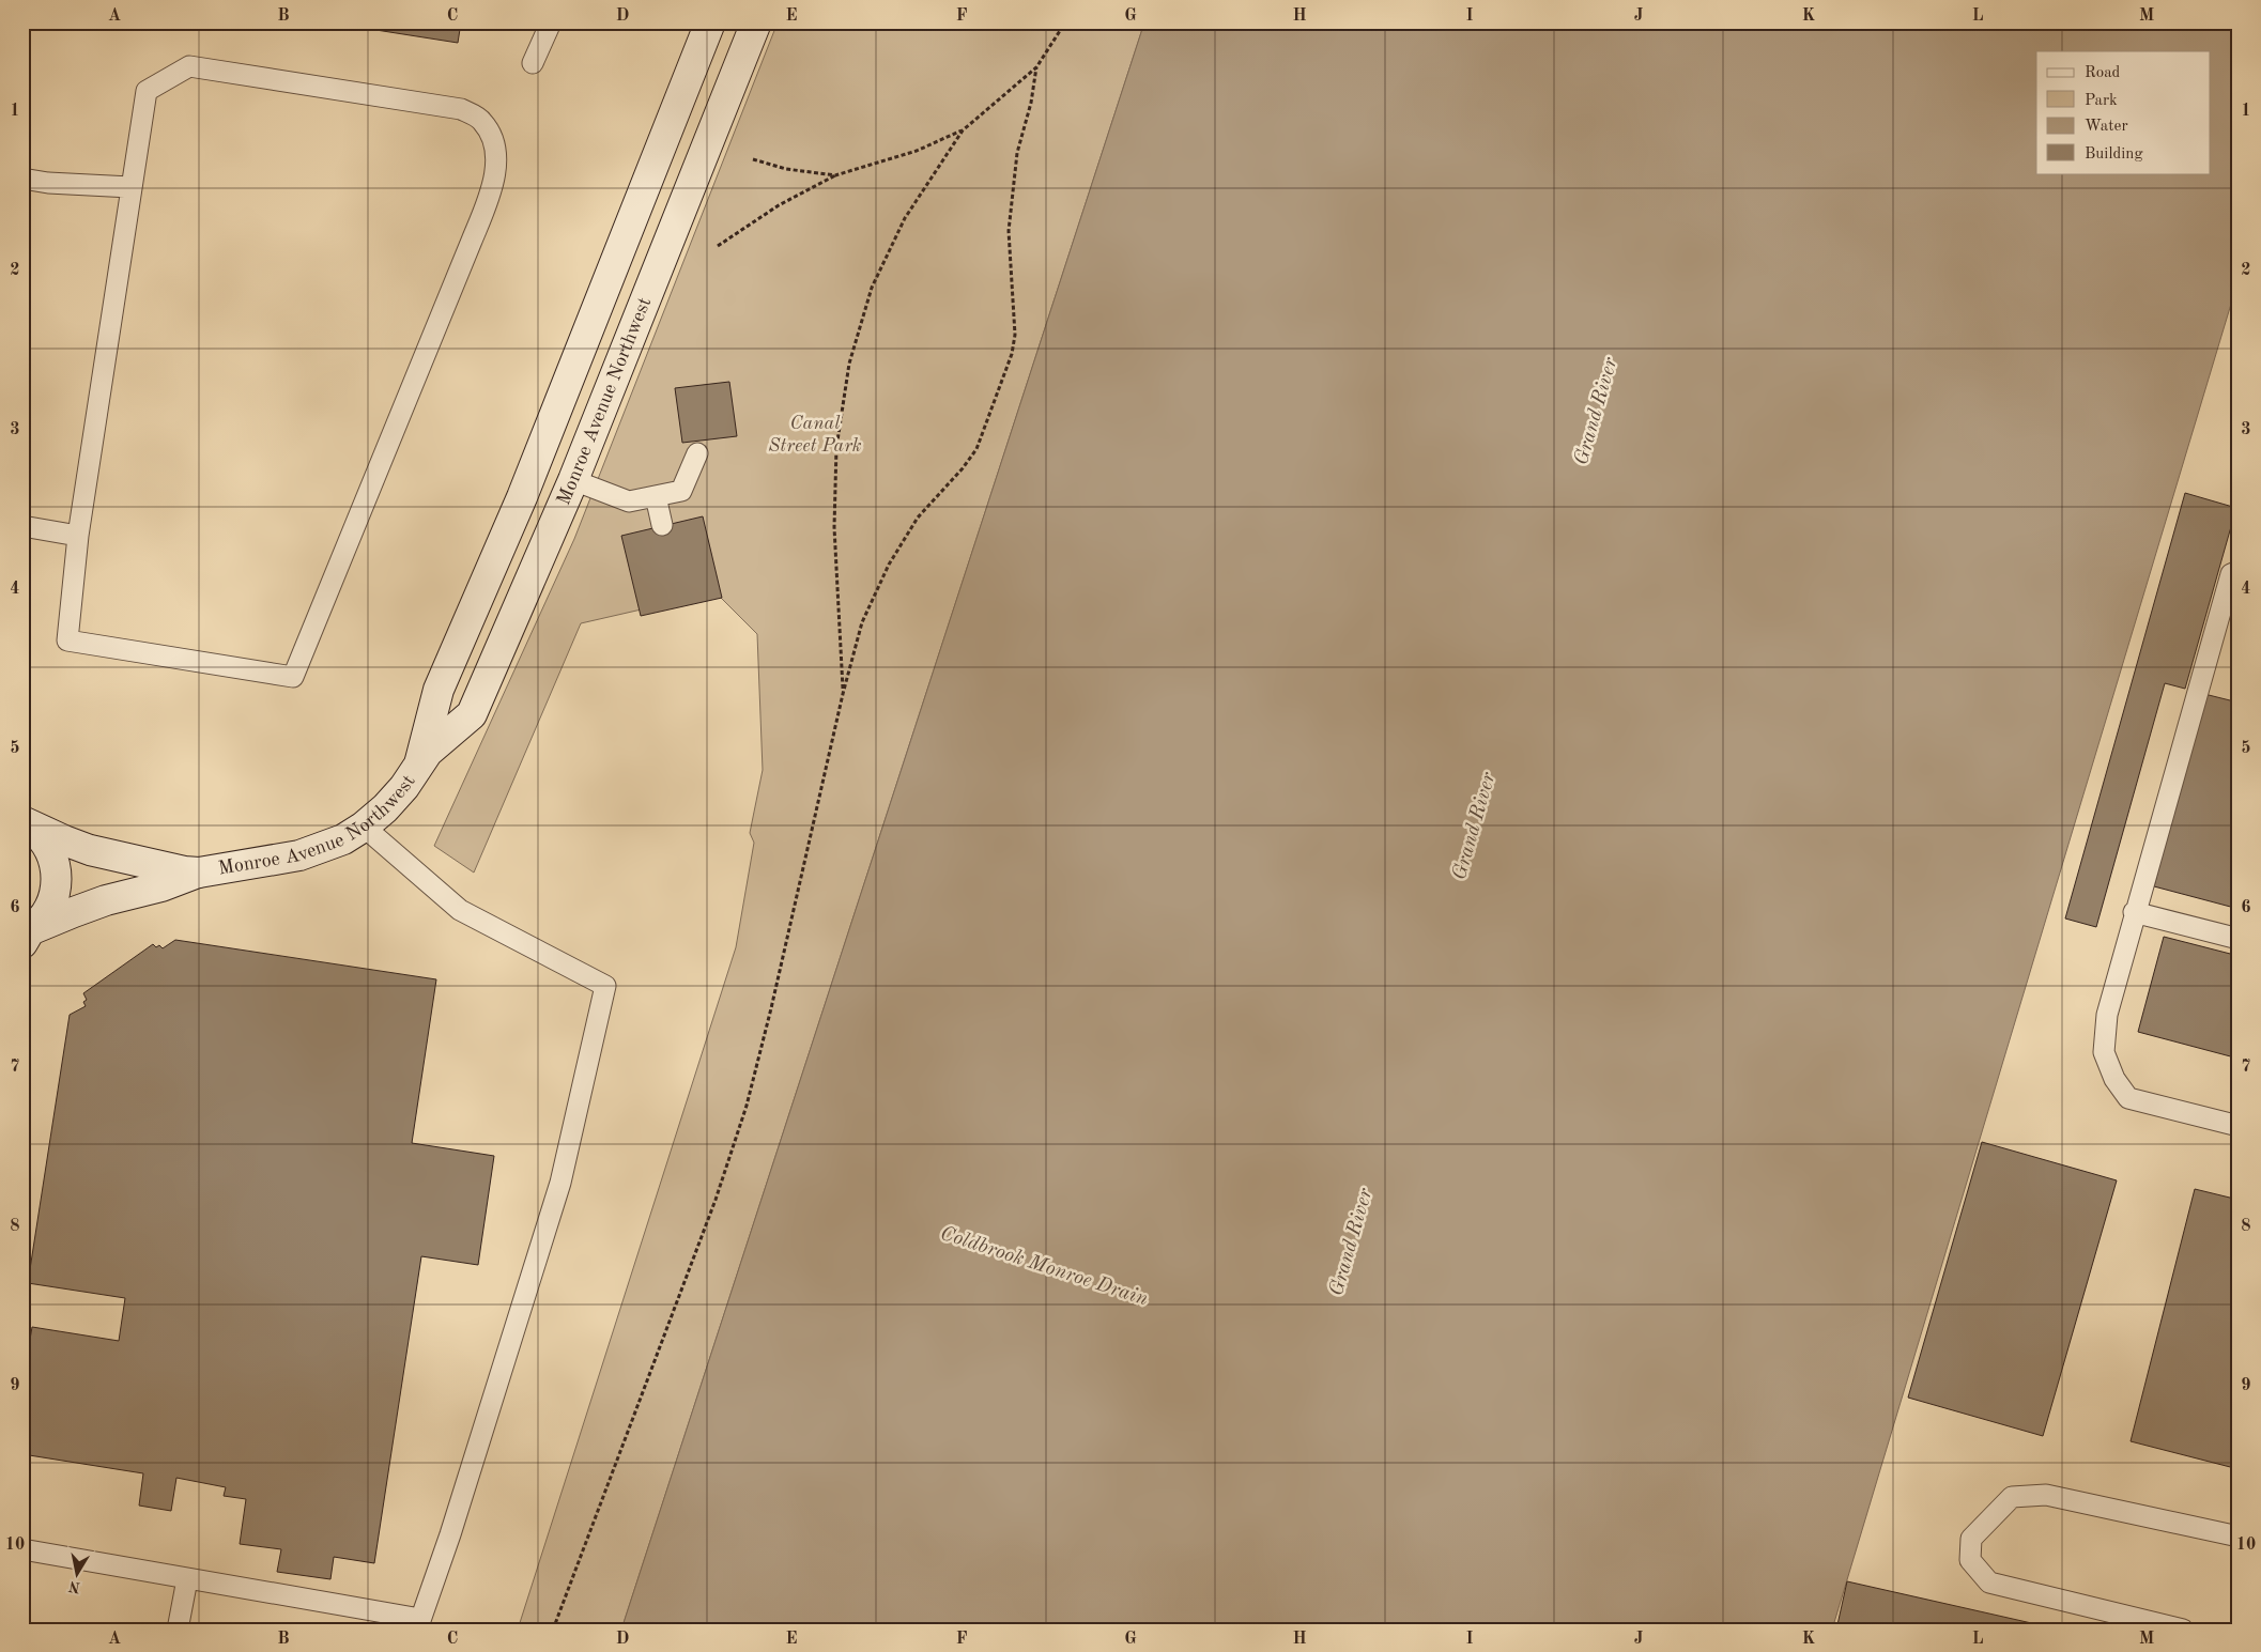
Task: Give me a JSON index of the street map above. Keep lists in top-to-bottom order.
{
  "streets": {
    "main road": ["Monroe Avenue Northwest"]
  },
  "water": ["Grand River", "Coldbrook Monroe Drain"],
  "parks": ["Canal Street Park"],
  "legend": [
    "Road",
    "Park",
    "Water",
    "Building"
  ],
  "north": "bottom",
  "grid": {
    "columns": [
      "A",
      "B",
      "C",
      "D",
      "E",
      "F",
      "G",
      "H",
      "I",
      "J",
      "K",
      "L",
      "M"
    ],
    "rows": [
      "1",
      "2",
      "3",
      "4",
      "5",
      "6",
      "7",
      "8",
      "9",
      "10"
    ]
  }
}
